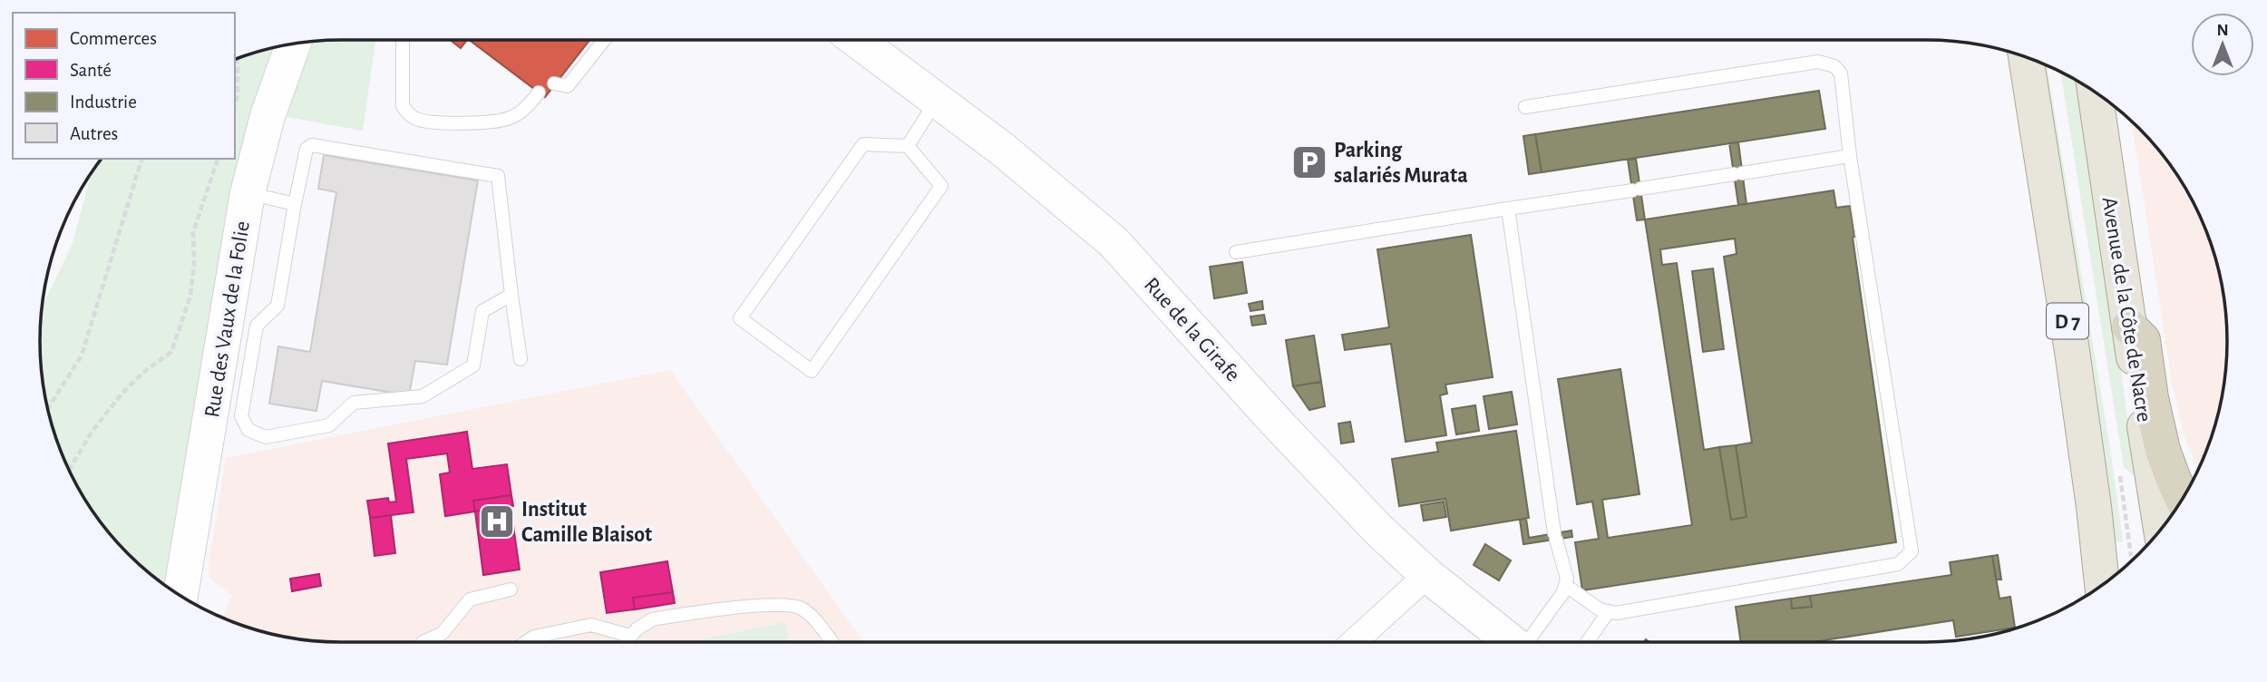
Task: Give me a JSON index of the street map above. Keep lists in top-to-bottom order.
{
  "streets": {
    "main road": ["Avenue de la Côte de Nacre", "D 7"],
    "street": ["Rue des Vaux de la Folie", "Rue de la Girafe"]
  },
  "places": {
    "parking": ["Parking salariés Murata"],
    "hospital": ["Institut Camille Blaisot"]
  },
  "legend": [
    "Commerces",
    "Santé",
    "Industrie",
    "Autres"
  ],
  "north": "top"
}
